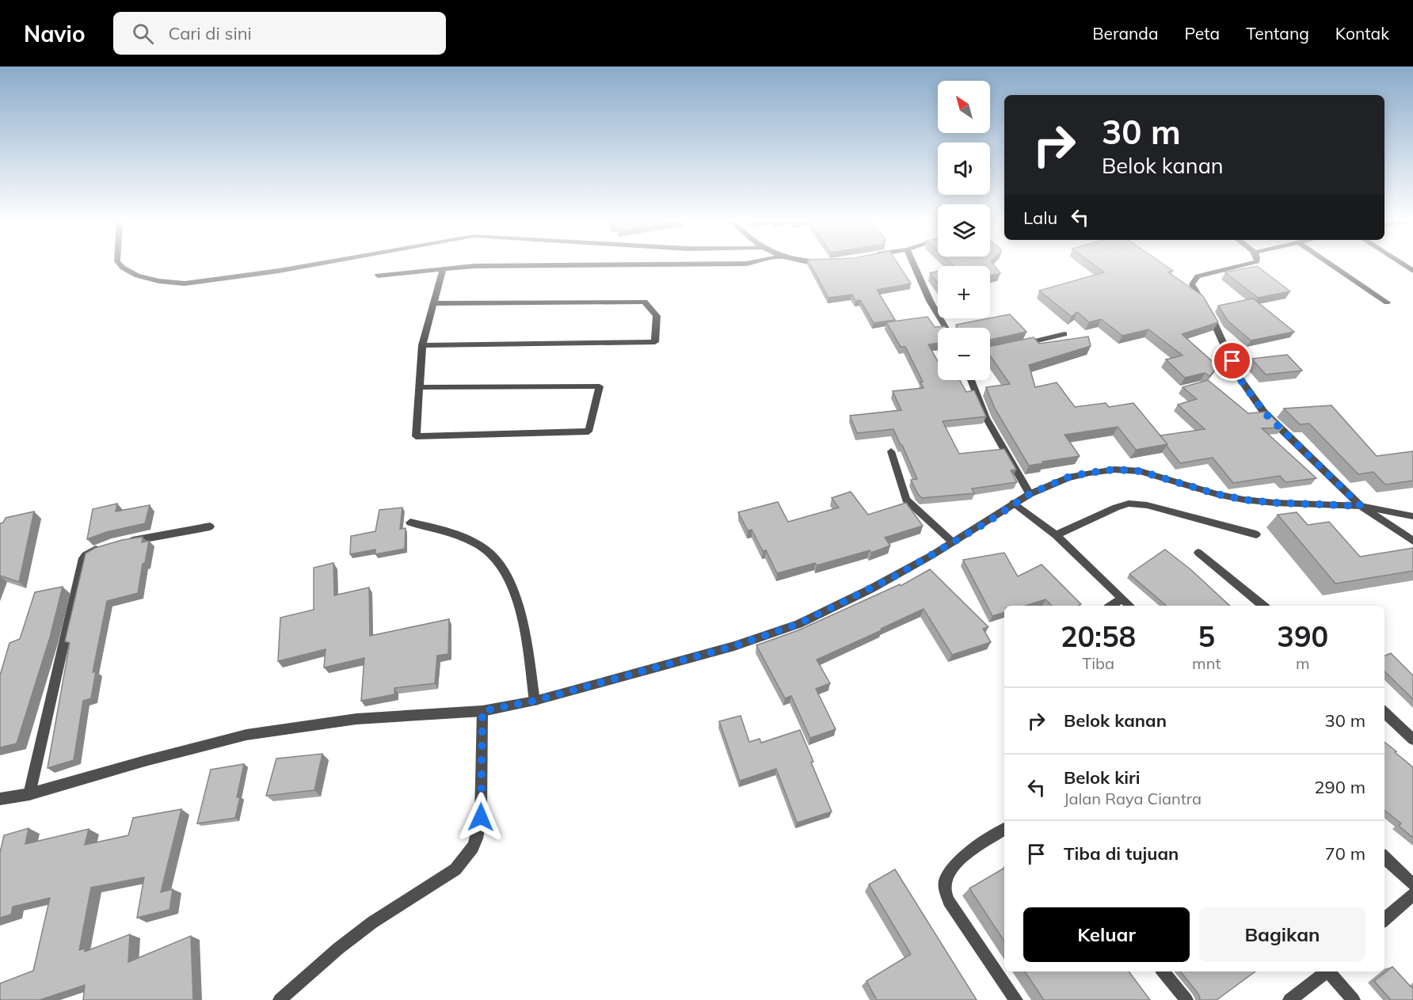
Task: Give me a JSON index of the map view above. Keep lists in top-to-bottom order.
{
  "north": "top left",
  "page": {
    "header": "Navio",
    "search": "Cari di sini",
    "nav": [
      "Beranda",
      "Peta",
      "Tentang",
      "Kontak"
    ],
    "map_buttons": ["+", "−"],
    "turn": ["30 m", "Belok kanan"],
    "then": "Lalu",
    "eta": [
      "20:58",
      "Tiba",
      "5",
      "mnt",
      "390",
      "m"
    ],
    "list": [
      {
        "name": "Belok kanan",
        "value": "30 m"
      },
      {
        "name": "Belok kiri",
        "note": "Jalan Raya Ciantra",
        "value": "290 m"
      },
      {
        "name": "Tiba di tujuan",
        "value": "70 m"
      }
    ],
    "buttons": ["Keluar", "Bagikan"]
  }
}
